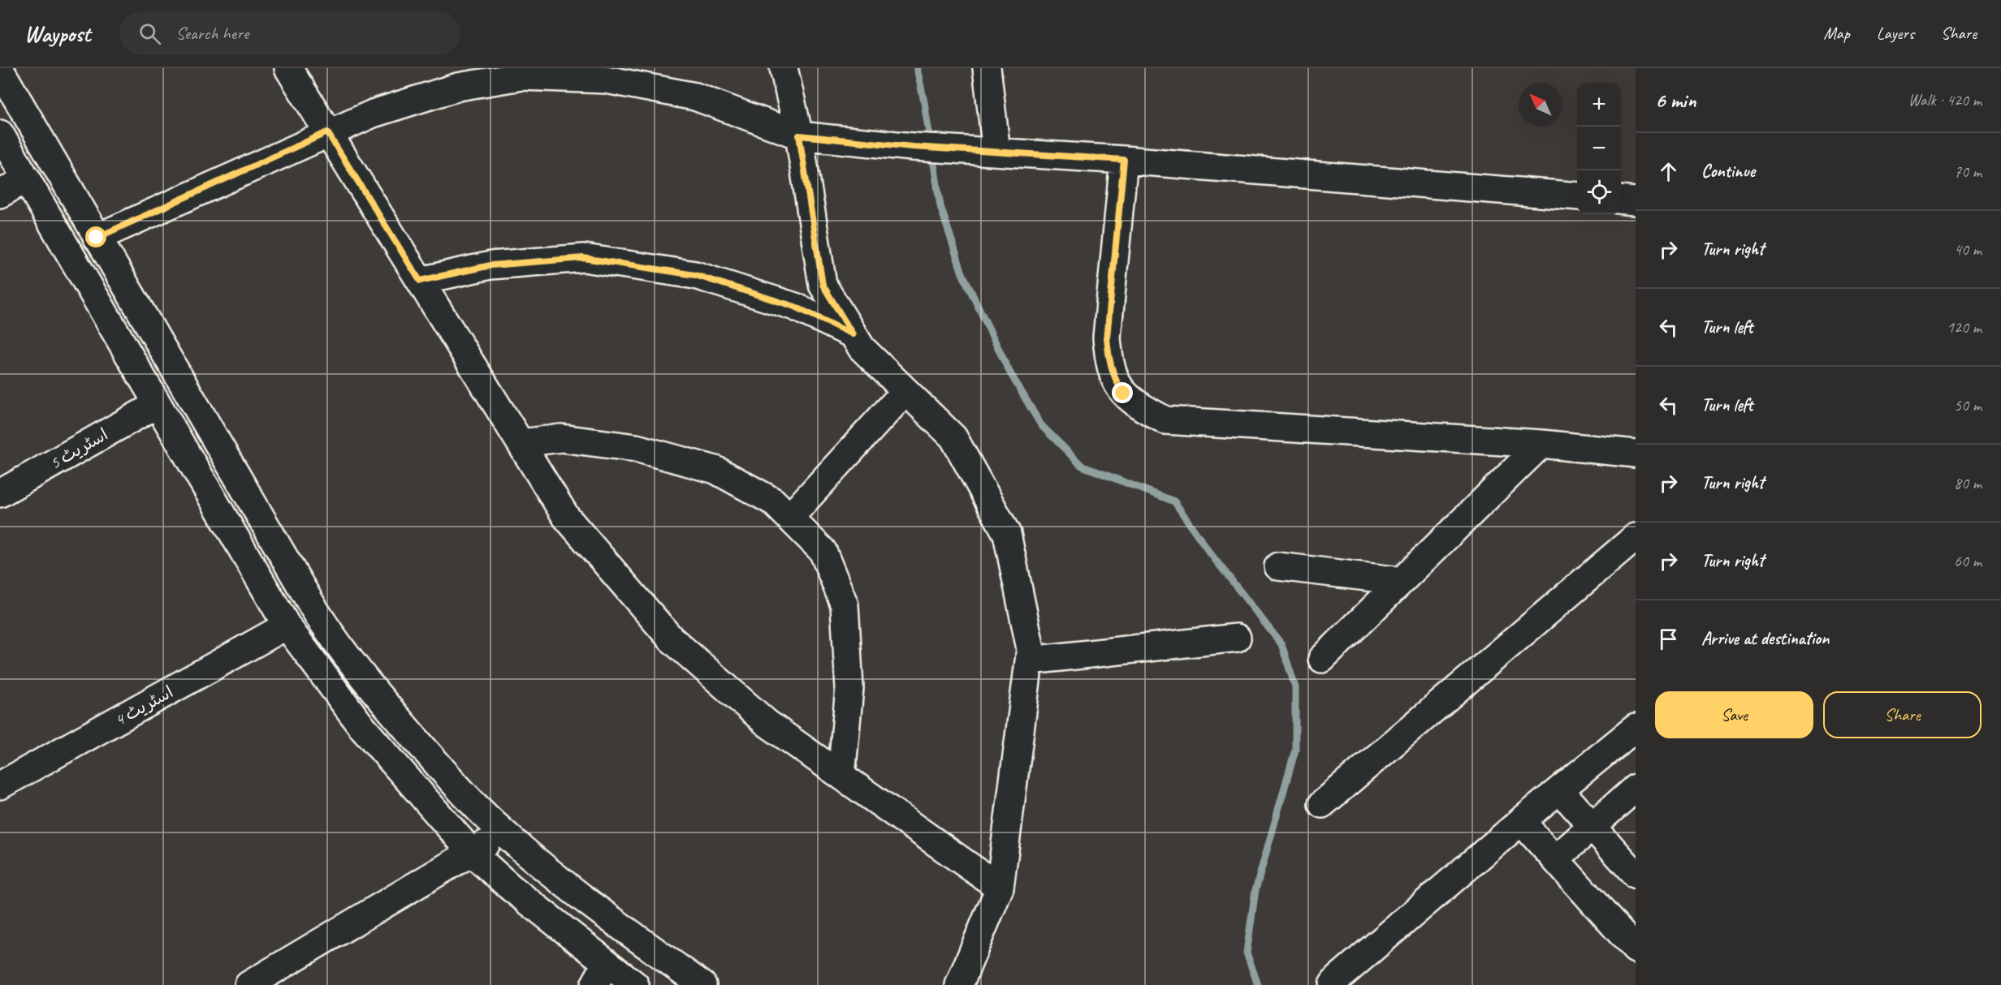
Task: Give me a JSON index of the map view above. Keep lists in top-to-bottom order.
{
  "streets": {
    "street": ["اسٹریٹ 5", "اسٹریٹ 4"]
  },
  "north": "top left",
  "page": {
    "header": "Waypost",
    "search": "Search here",
    "nav": ["Map", "Layers", "Share"],
    "heading": ["6 min", "Walk · 420 m"],
    "map_buttons": ["+", "−"],
    "list": [
      ["Continue", "70 m"],
      ["Turn right", "40 m"],
      ["Turn left", "120 m"],
      ["Turn left", "50 m"],
      ["Turn right", "80 m"],
      ["Turn right", "60 m"],
      "Arrive at destination"
    ],
    "buttons": ["Save", "Share"]
  }
}
